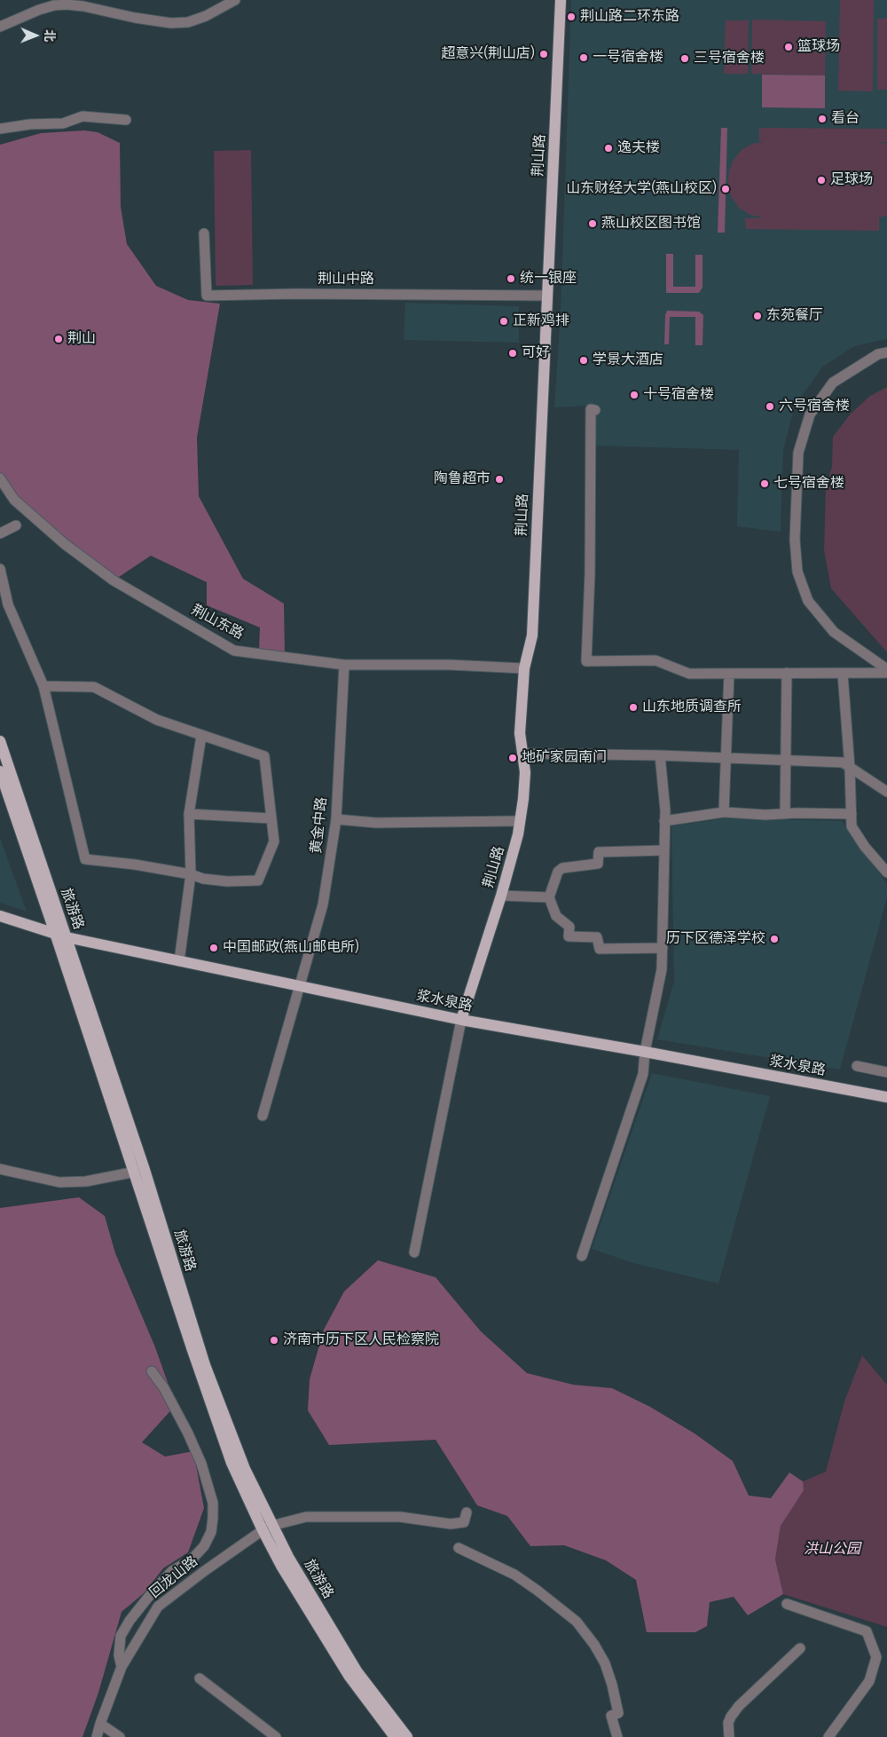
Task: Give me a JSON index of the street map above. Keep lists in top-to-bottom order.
{
  "streets": {
    "main road": ["荆山路", "旅游路", "浆水泉路"],
    "street": [
      "荆山中路",
      "荆山东路",
      "黄金中路",
      "回龙山路"
    ]
  },
  "crossings": [
    ["荆山路", "荆山中路"],
    ["荆山路", "荆山东路"],
    ["荆山路", "浆水泉路"],
    ["荆山东路", "黄金中路"],
    ["黄金中路", "浆水泉路"],
    ["旅游路", "浆水泉路"],
    ["旅游路", "回龙山路"]
  ],
  "parks": ["洪山公园"],
  "places": [
    "荆山路二环东路",
    "篮球场",
    "超意兴(荆山店)",
    "一号宿舍楼",
    "三号宿舍楼",
    "看台",
    "逸夫楼",
    "足球场",
    "山东财经大学(燕山校区)",
    "燕山校区图书馆",
    "统一银座",
    "东苑餐厅",
    "正新鸡排",
    "荆山",
    "可好",
    "学景大酒店",
    "十号宿舍楼",
    "六号宿舍楼",
    "陶鲁超市",
    "七号宿舍楼",
    "山东地质调查所",
    "地矿家园南门",
    "历下区德泽学校",
    "中国邮政(燕山邮电所)",
    "济南市历下区人民检察院"
  ],
  "north": "right"
}
